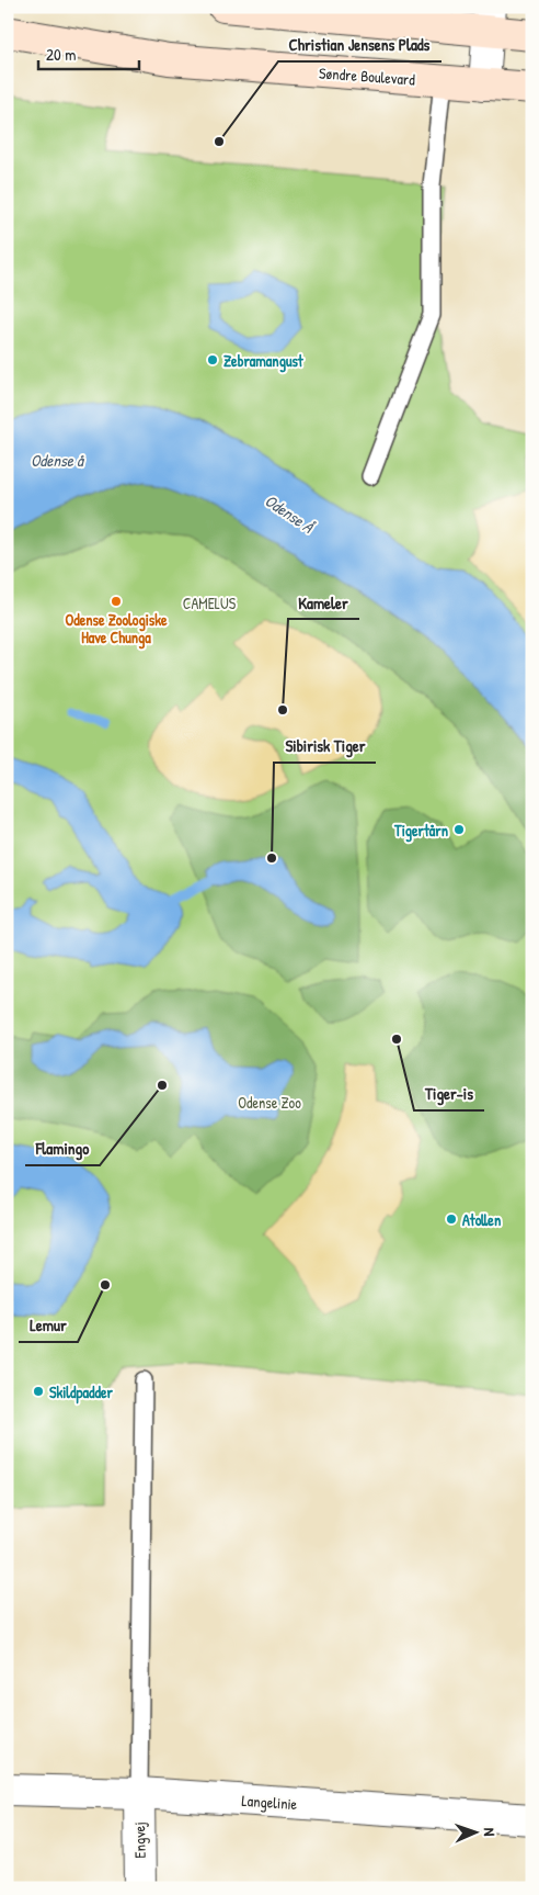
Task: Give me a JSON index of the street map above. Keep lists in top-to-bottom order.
{
  "streets": {
    "main road": ["Søndre Boulevard"],
    "street": ["Langelinie", "Engvej"]
  },
  "crossings": [
    ["Langelinie", "Engvej"]
  ],
  "water": ["Odense å", "Odense Å"],
  "parks": ["CAMELUS", "Odense Zoo"],
  "places": [
    "Christian Jensens Plads",
    "Zebramangust",
    "Odense Zoologiske Have Chunga",
    "Kameler",
    "Tigertårn",
    "Sibirisk Tiger",
    "Tiger-is",
    "Flamingo",
    "Atollen",
    "Lemur",
    "Skildpadder"
  ],
  "scale_bar": "20 m",
  "north": "right"
}
